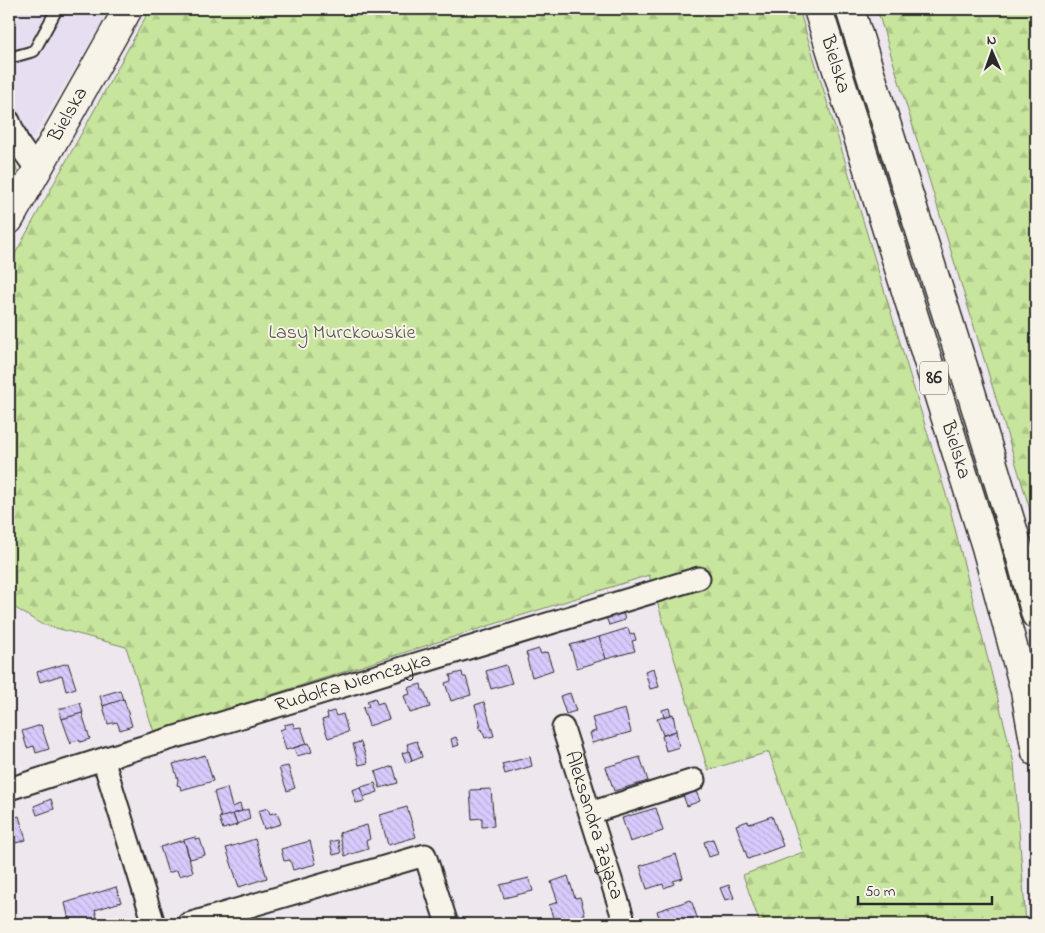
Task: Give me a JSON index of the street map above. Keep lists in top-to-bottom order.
{
  "streets": {
    "main road": ["Bielska", "86"],
    "street": ["Rudolfa Niemczyka", "Aleksandra Zająca"]
  },
  "parks": ["Lasy Murckowskie"],
  "scale_bar": "50 m",
  "north": "top"
}
